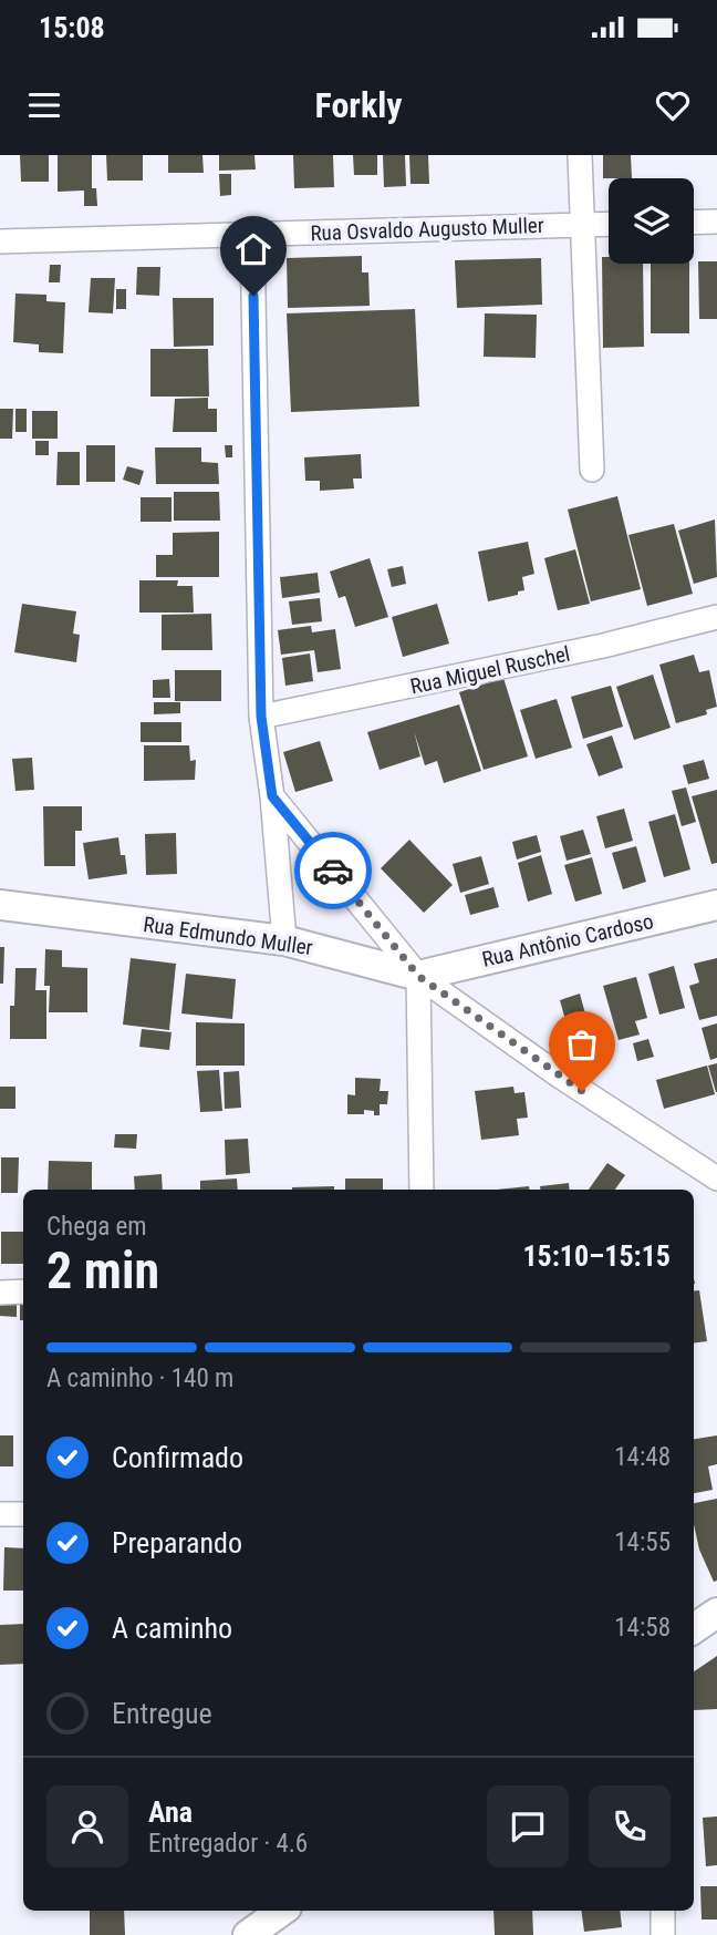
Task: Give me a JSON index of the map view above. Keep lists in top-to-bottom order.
{
  "streets": {
    "street": [
      "Rua Osvaldo Augusto Muller",
      "Rua Miguel Ruschel",
      "Rua Edmundo Muller",
      "Rua Antônio Cardoso"
    ]
  },
  "crossings": [
    ["Rua Edmundo Muller", "Rua Antônio Cardoso"]
  ],
  "page": {
    "status": "15:08",
    "header": "Forkly",
    "heading": ["2 min", "Chega em", "15:10–15:15"],
    "panel": ["Ana", "Entregador · 4.6"],
    "bar": "A caminho · 140 m",
    "list": [
      ["Confirmado", "14:48"],
      ["Preparando", "14:55"],
      ["A caminho", "14:58"],
      "Entregue"
    ]
  }
}
